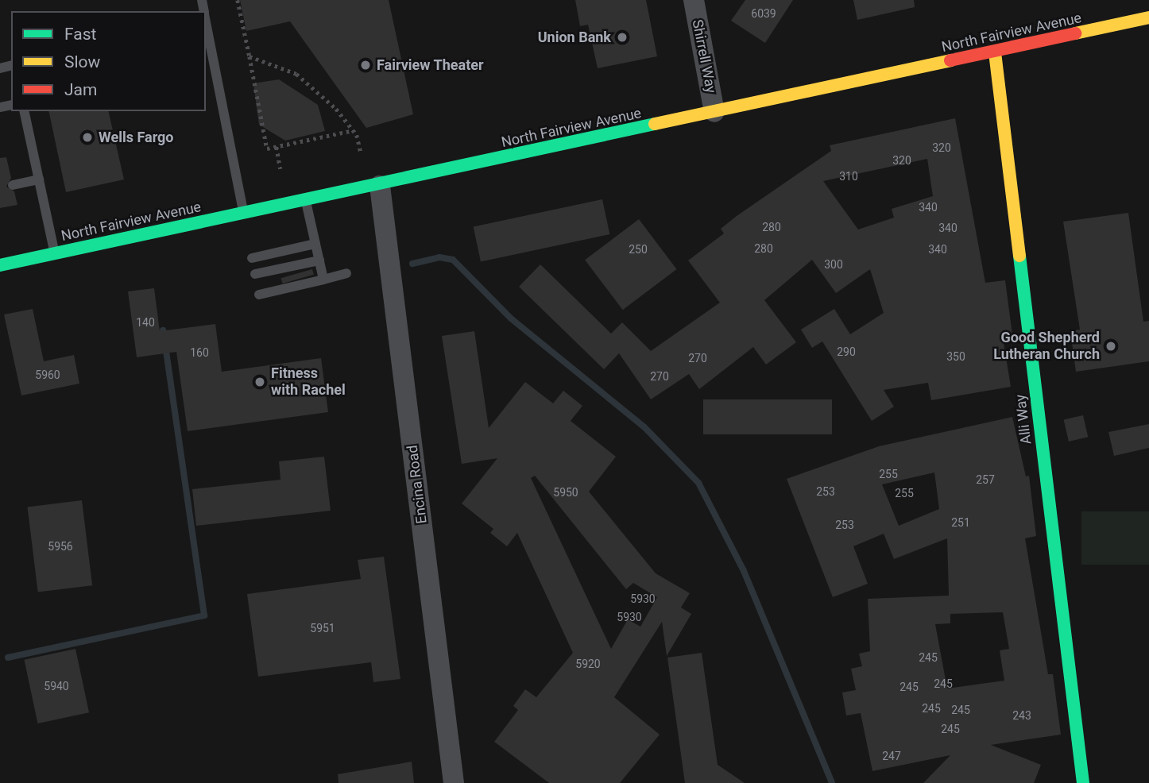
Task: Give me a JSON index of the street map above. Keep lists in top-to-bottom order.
{
  "streets": {
    "main road": ["North Fairview Avenue", "Alli Way"],
    "street": ["Shirrell Way", "Encina Road"]
  },
  "crossings": [
    ["North Fairview Avenue", "Shirrell Way"],
    ["North Fairview Avenue", "Alli Way"],
    ["North Fairview Avenue", "Encina Road"]
  ],
  "places": [
    "Union Bank",
    "Fairview Theater",
    "Wells Fargo",
    "Good Shepherd Lutheran Church",
    "Fitness with Rachel"
  ],
  "house_numbers": [
    "6039",
    "320",
    "320",
    "310",
    "340",
    "280",
    "340",
    "280",
    "250",
    "340",
    "300",
    "140",
    "290",
    "160",
    "350",
    "270",
    "5960",
    "270",
    "255",
    "257",
    "253",
    "5950",
    "255",
    "251",
    "253",
    "5956",
    "5930",
    "5930",
    "5951",
    "245",
    "5920",
    "245",
    "5940",
    "245",
    "245",
    "245",
    "243",
    "245",
    "247"
  ],
  "legend": ["Fast", "Slow", "Jam"]
}
